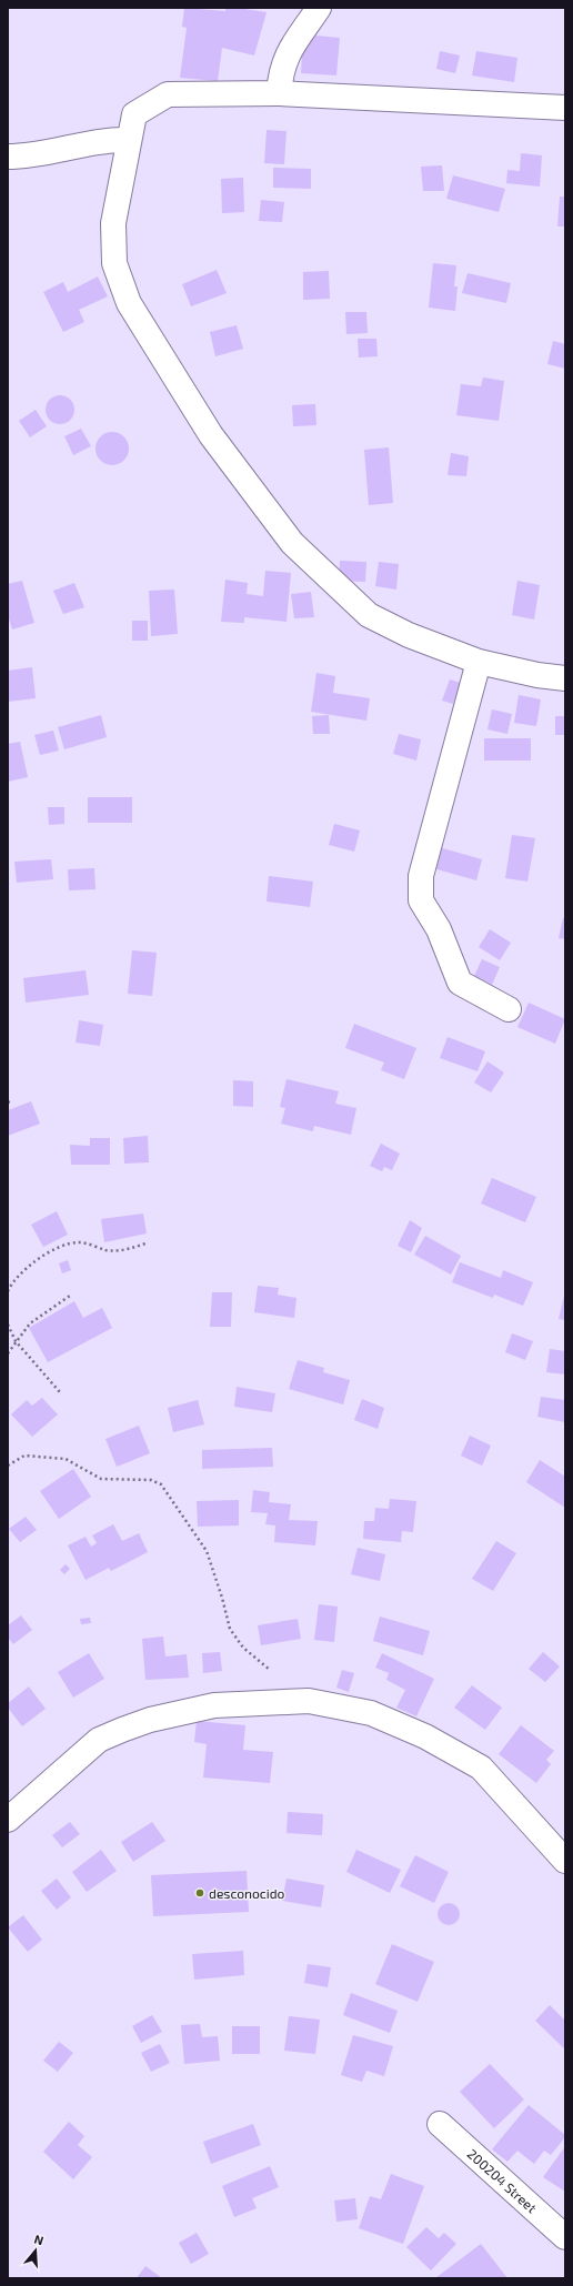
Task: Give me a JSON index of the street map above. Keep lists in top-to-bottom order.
{
  "streets": {
    "street": ["200204 Street"]
  },
  "places": ["desconocido"],
  "north": "top"
}
